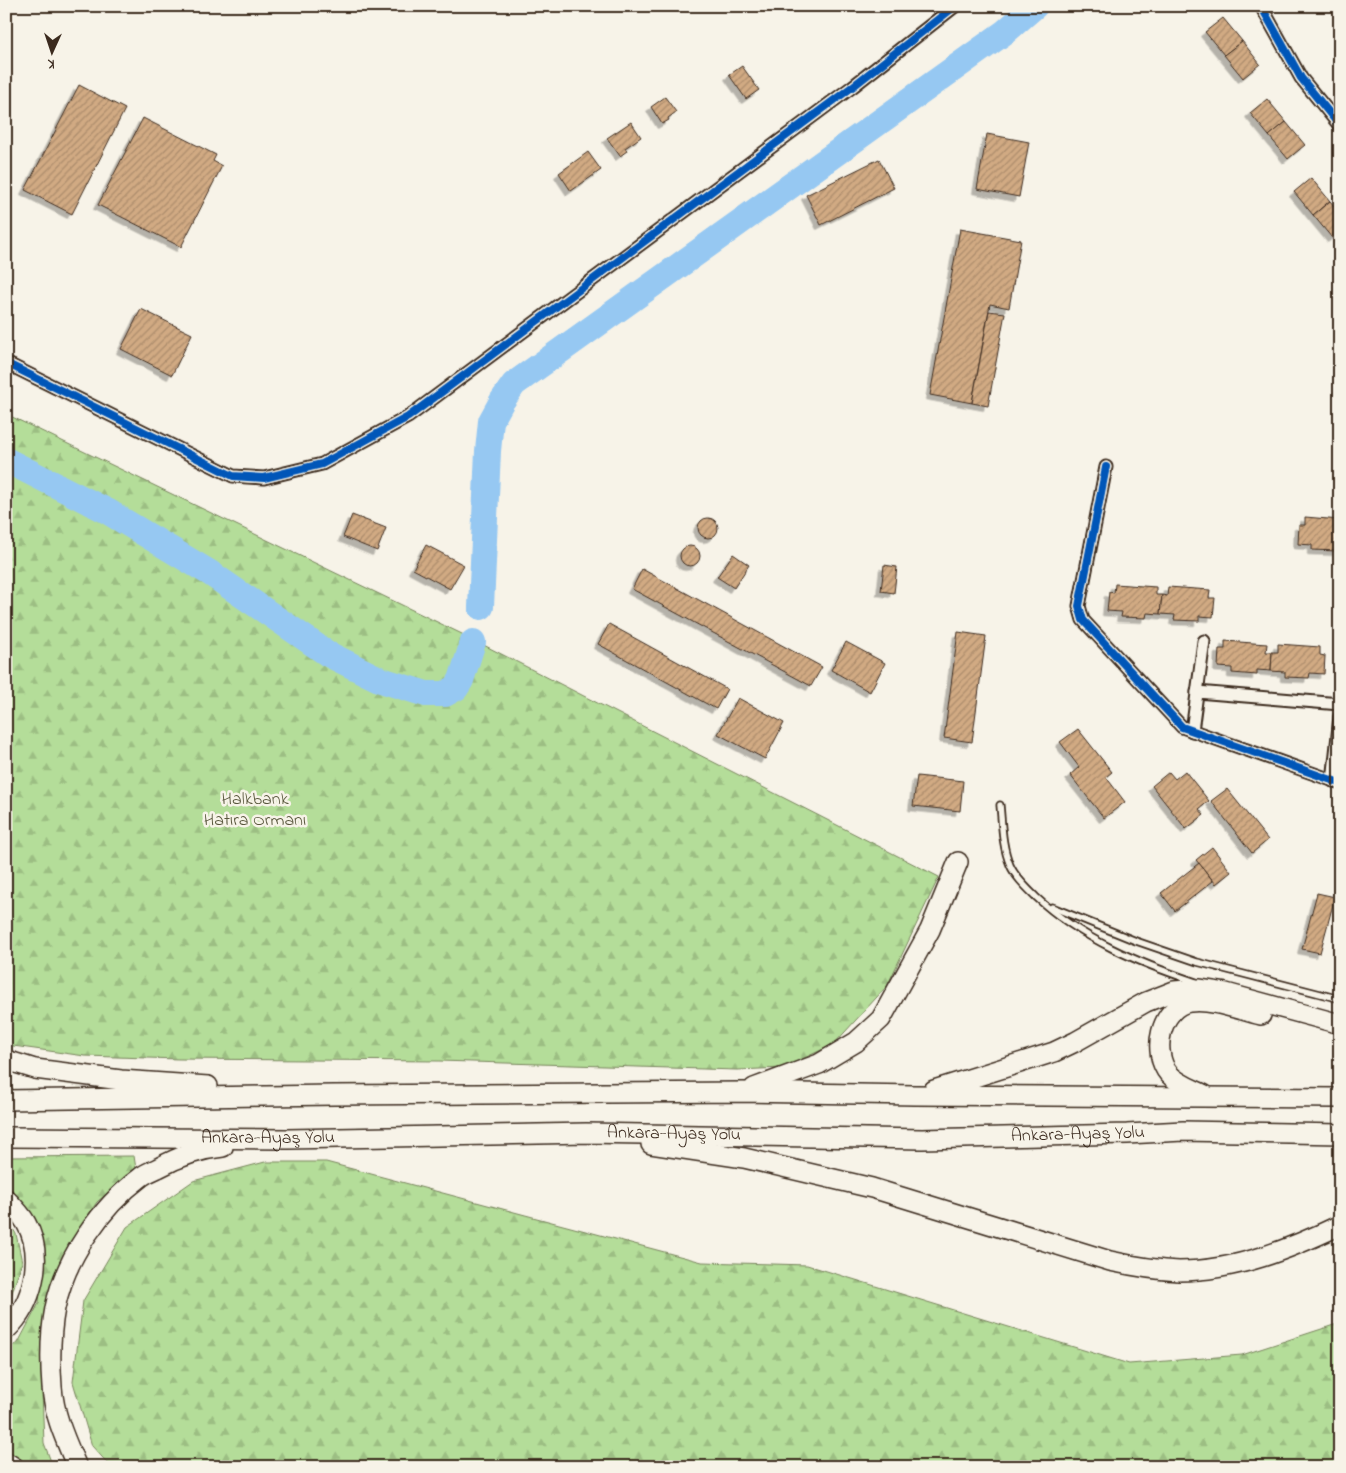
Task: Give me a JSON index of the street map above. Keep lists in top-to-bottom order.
{
  "streets": {
    "highway": ["Ankara-Ayaş Yolu"]
  },
  "parks": ["Halkbank Hatıra Ormanı"],
  "north": "bottom"
}
